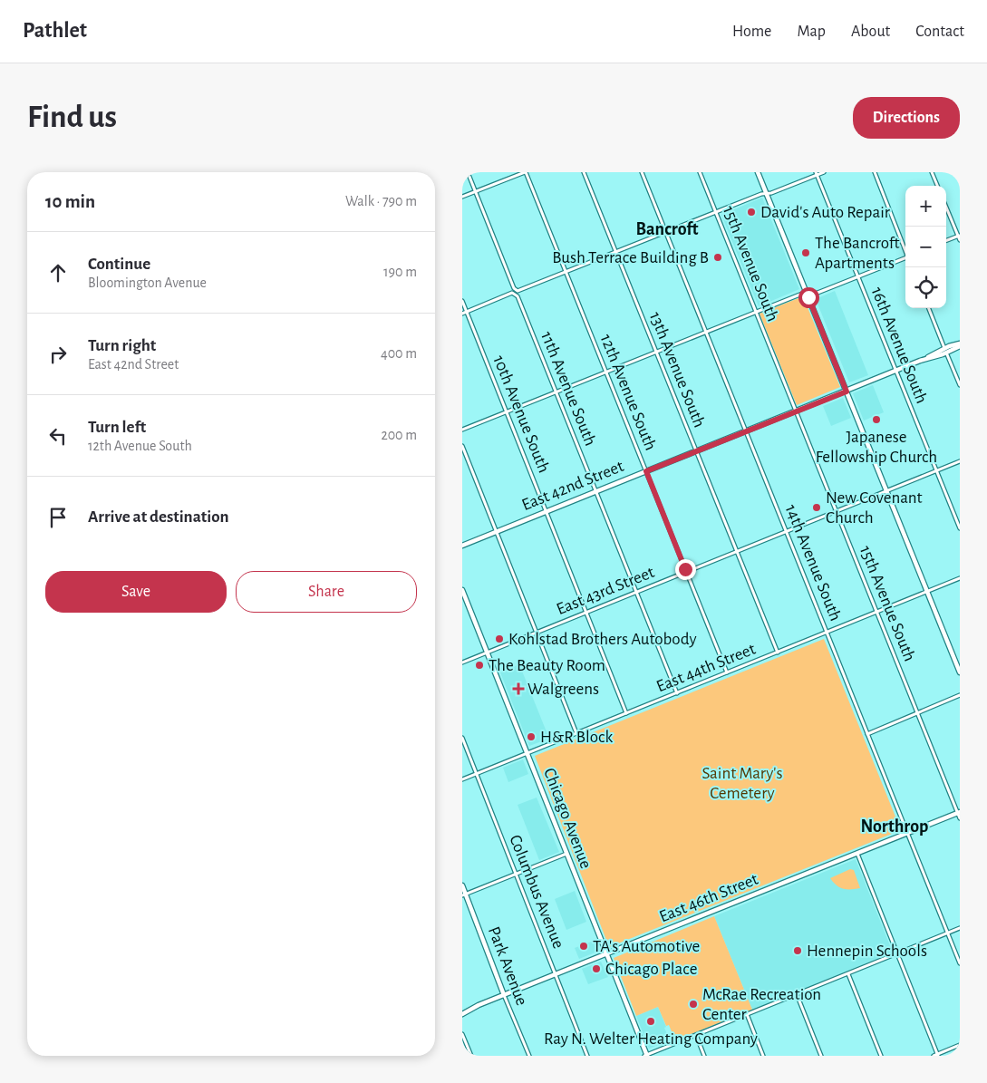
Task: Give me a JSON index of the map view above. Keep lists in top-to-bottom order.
{
  "streets": {
    "street": [
      "15th Avenue South",
      "16th Avenue South",
      "13th Avenue South",
      "11th Avenue South",
      "12th Avenue South",
      "10th Avenue South",
      "East 42nd Street",
      "14th Avenue South",
      "East 43rd Street",
      "East 44th Street",
      "Chicago Avenue",
      "Columbus Avenue",
      "East 46th Street",
      "Park Avenue"
    ]
  },
  "crossings": [
    ["15th Avenue South", "East 42nd Street"],
    ["15th Avenue South", "East 43rd Street"],
    ["15th Avenue South", "East 44th Street"],
    ["15th Avenue South", "East 46th Street"],
    ["16th Avenue South", "East 42nd Street"],
    ["16th Avenue South", "East 43rd Street"],
    ["13th Avenue South", "East 42nd Street"],
    ["13th Avenue South", "East 43rd Street"],
    ["13th Avenue South", "East 44th Street"],
    ["11th Avenue South", "10th Avenue South"],
    ["11th Avenue South", "East 42nd Street"],
    ["11th Avenue South", "East 43rd Street"],
    ["11th Avenue South", "East 44th Street"],
    ["12th Avenue South", "East 42nd Street"],
    ["12th Avenue South", "East 43rd Street"],
    ["12th Avenue South", "East 44th Street"],
    ["10th Avenue South", "East 42nd Street"],
    ["10th Avenue South", "East 43rd Street"],
    ["10th Avenue South", "East 44th Street"],
    ["East 42nd Street", "14th Avenue South"],
    ["14th Avenue South", "East 43rd Street"],
    ["14th Avenue South", "East 44th Street"],
    ["14th Avenue South", "East 46th Street"],
    ["East 43rd Street", "Chicago Avenue"],
    ["East 44th Street", "Chicago Avenue"],
    ["East 44th Street", "Columbus Avenue"],
    ["Chicago Avenue", "East 46th Street"],
    ["Columbus Avenue", "East 46th Street"],
    ["East 46th Street", "Park Avenue"]
  ],
  "districts": ["Bancroft", "Northrop"],
  "parks": ["Saint Mary's Cemetery"],
  "places": {
    "other": [
      "David's Auto Repair",
      "The Bancroft Apartments",
      "Bush Terrace Building B",
      "Japanese Fellowship Church",
      "New Covenant Church",
      "Kohlstad Brothers Autobody",
      "The Beauty Room",
      "H&R Block",
      "TA's Automotive",
      "Hennepin Schools",
      "Chicago Place",
      "McRae Recreation Center",
      "Ray N. Welter Heating Company"
    ],
    "health": ["Walgreens"]
  },
  "page": {
    "header": "Pathlet",
    "nav": [
      "Home",
      "Map",
      "About",
      "Contact"
    ],
    "buttons": [
      "Directions",
      ["Save", "Share"]
    ],
    "title": "Find us",
    "heading": ["10 min", "Walk · 790 m"],
    "map_buttons": ["+", "−"],
    "list": [
      ["Continue", "Bloomington Avenue", "190 m"],
      ["Turn right", "East 42nd Street", "400 m"],
      ["Turn left", "12th Avenue South", "200 m"],
      "Arrive at destination"
    ]
  }
}
